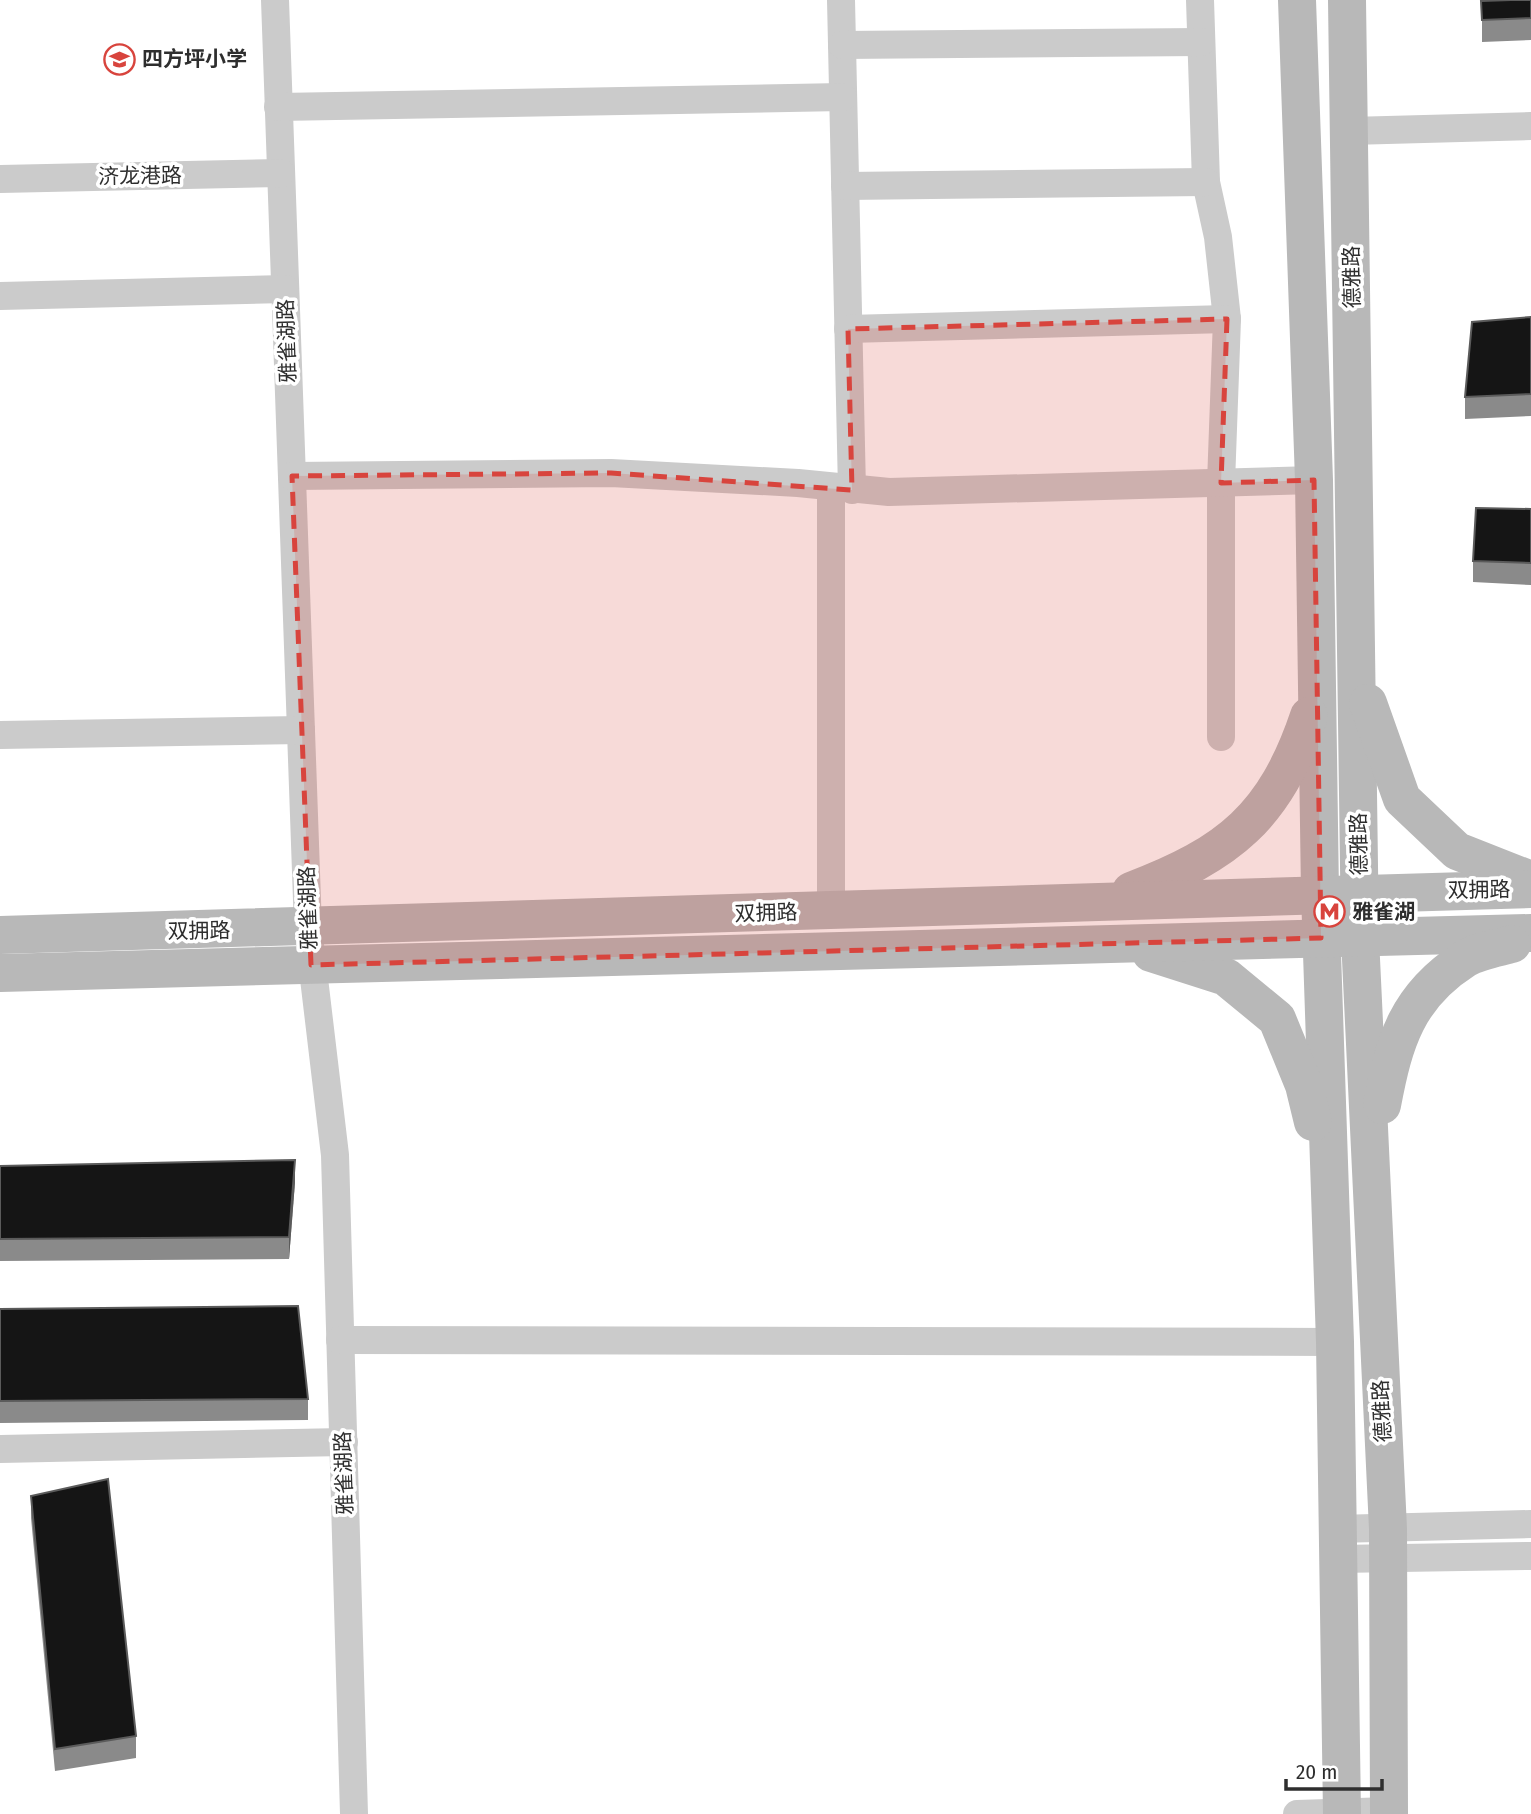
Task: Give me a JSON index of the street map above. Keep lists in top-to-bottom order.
{
  "streets": {
    "street": [
      "济龙港路",
      "德雅路",
      "雅雀湖路",
      "双拥路"
    ]
  },
  "crossings": [
    ["济龙港路", "雅雀湖路"],
    ["德雅路", "双拥路"],
    ["雅雀湖路", "双拥路"]
  ],
  "places": {
    "school or university": ["四方坪小学"],
    "metro station": ["雅雀湖"]
  },
  "scale_bar": "20 m"
}
